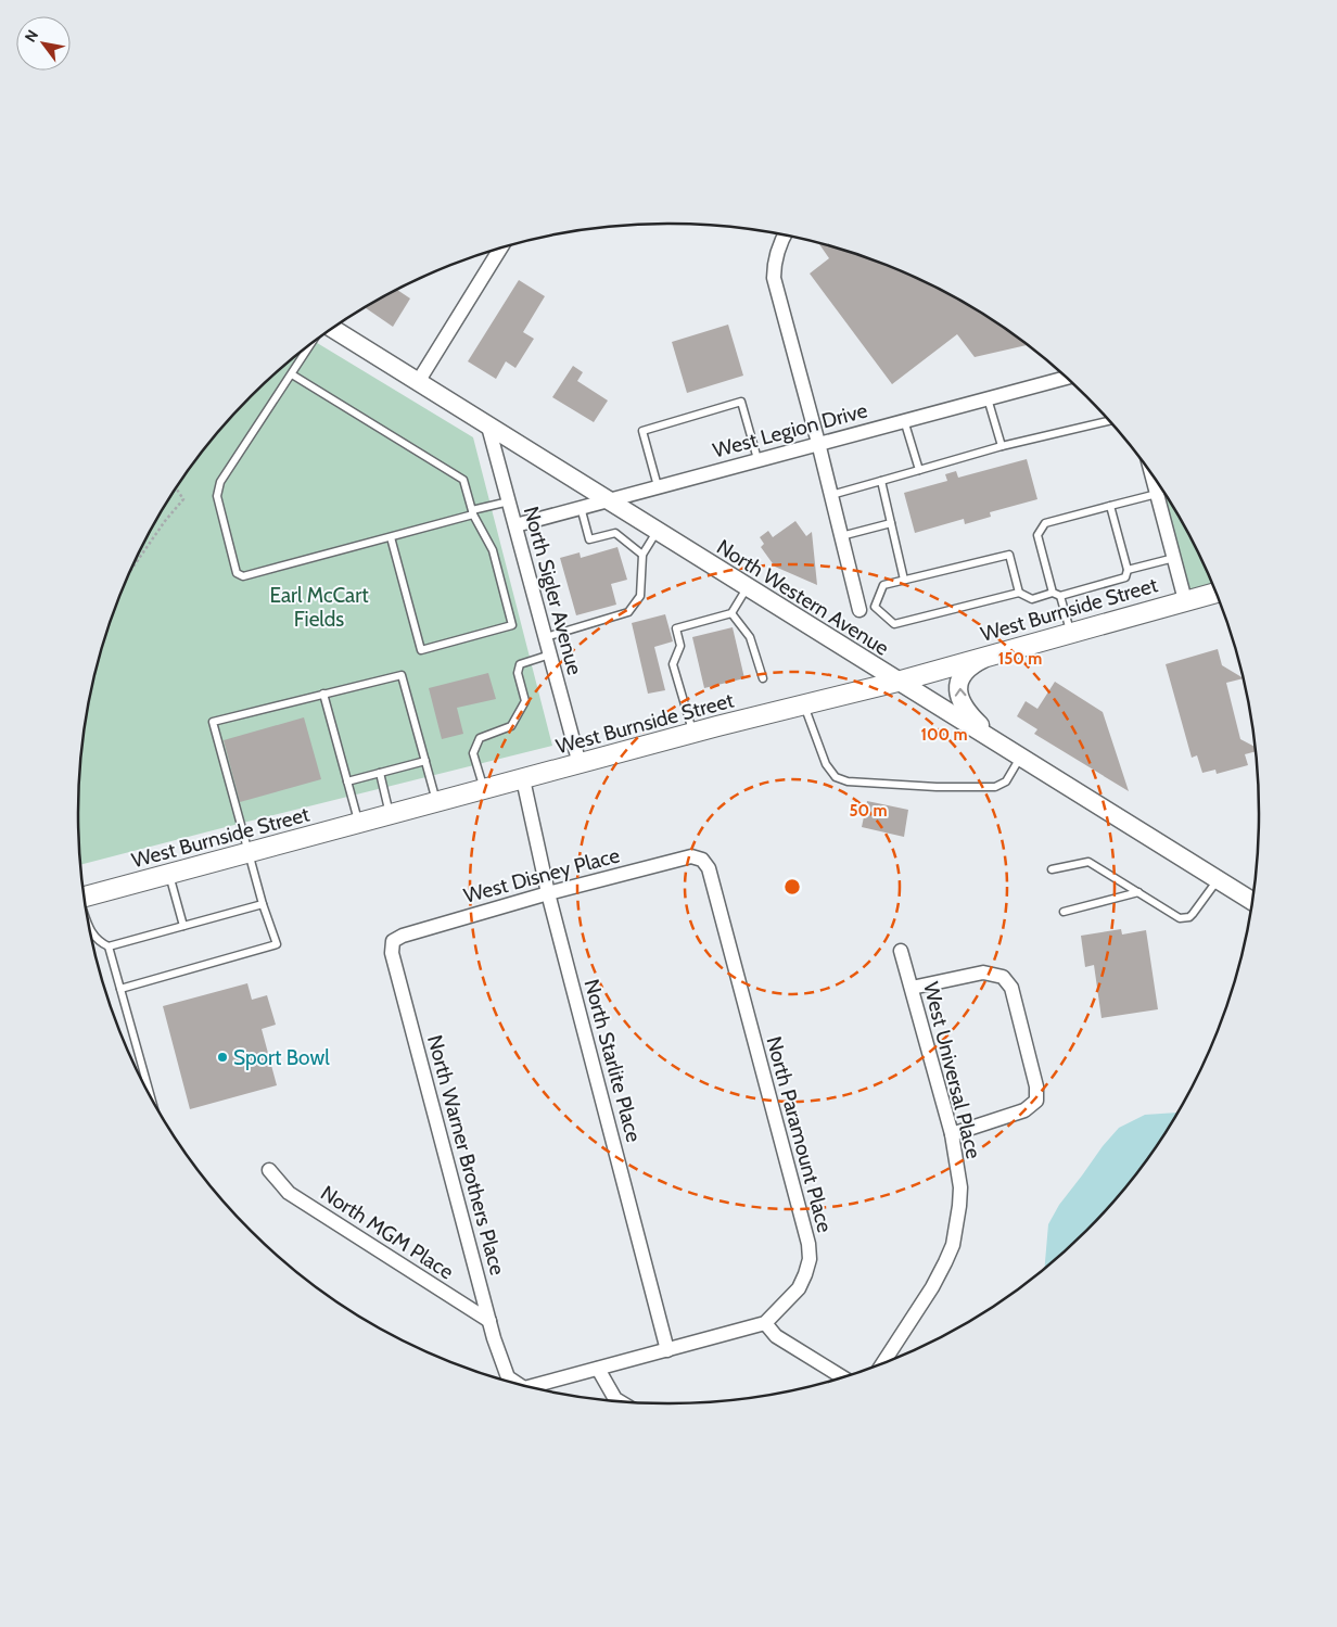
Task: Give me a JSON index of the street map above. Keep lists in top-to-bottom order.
{
  "streets": {
    "main road": ["West Burnside Street"],
    "street": [
      "West Legion Drive",
      "North Sigler Avenue",
      "North Western Avenue",
      "West Disney Place",
      "North Starlite Place",
      "West Universal Place",
      "North Paramount Place",
      "North Warner Brothers Place",
      "North MGM Place"
    ]
  },
  "crossings": [
    ["West Legion Drive", "North Sigler Avenue"],
    ["West Legion Drive", "North Western Avenue"],
    ["North Sigler Avenue", "North Western Avenue"],
    ["North Sigler Avenue", "West Burnside Street"],
    ["North Western Avenue", "West Burnside Street"],
    ["West Burnside Street", "North Starlite Place"],
    ["West Disney Place", "North Starlite Place"],
    ["West Disney Place", "North Paramount Place"],
    ["West Disney Place", "North Warner Brothers Place"],
    ["North Starlite Place", "North Paramount Place"],
    ["North Warner Brothers Place", "North MGM Place"]
  ],
  "parks": ["Earl McCart Fields"],
  "places": ["Sport Bowl"],
  "north": "top left",
  "rings": ["150 m", "100 m", "50 m"]
}
